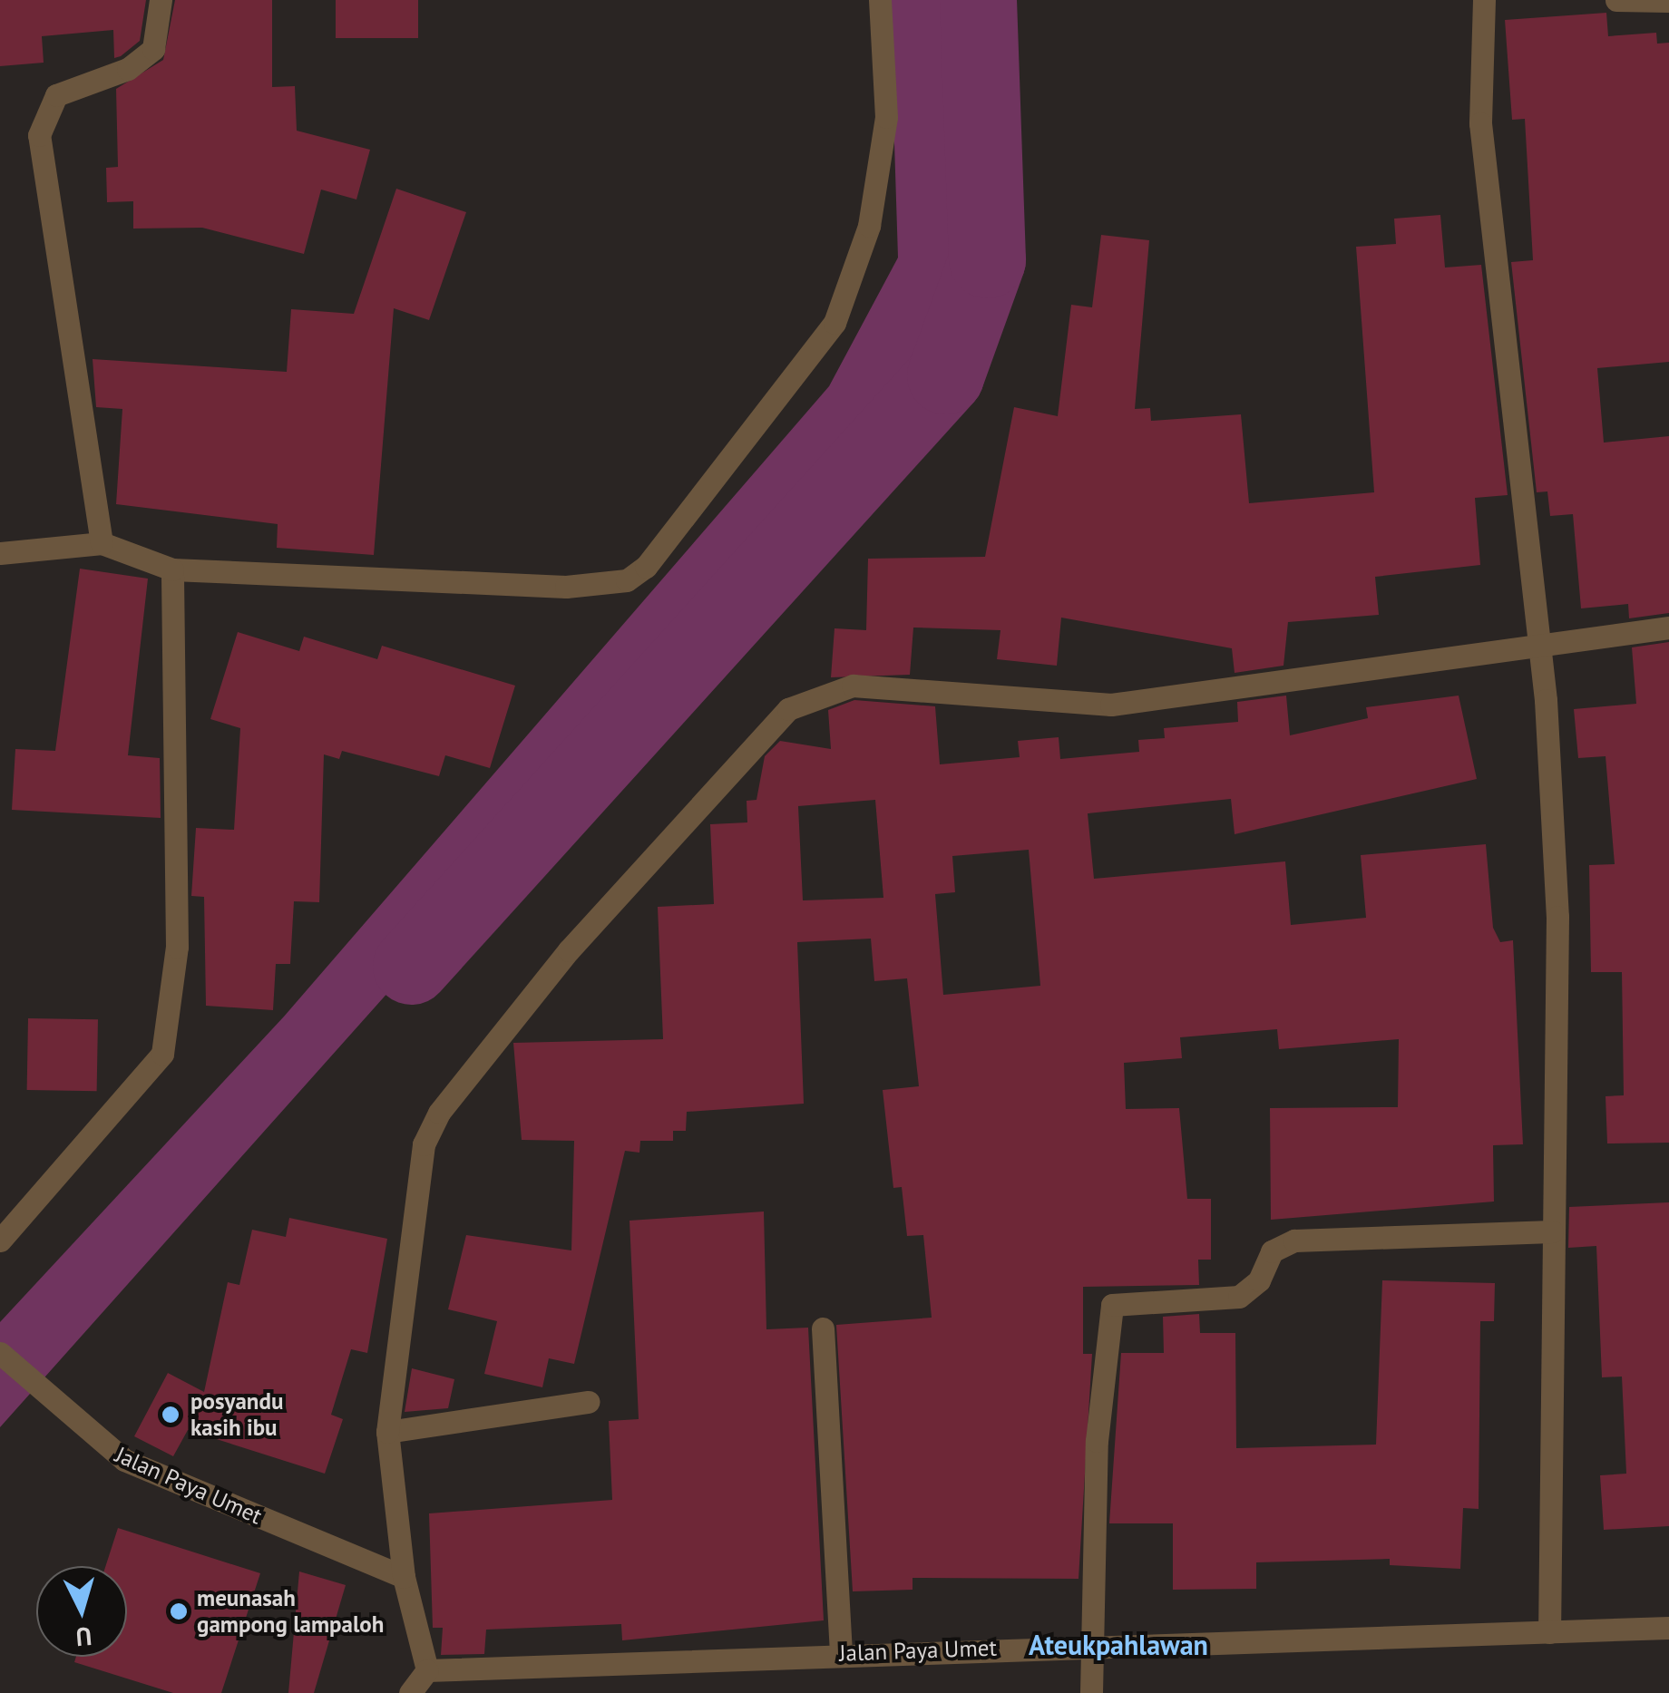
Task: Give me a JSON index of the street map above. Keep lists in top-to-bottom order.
{
  "streets": {
    "street": ["Jalan Paya Umet"]
  },
  "districts": ["Ateukpahlawan"],
  "places": ["posyandu kasih ibu", "meunasah gampong lampaloh"],
  "north": "bottom"
}
